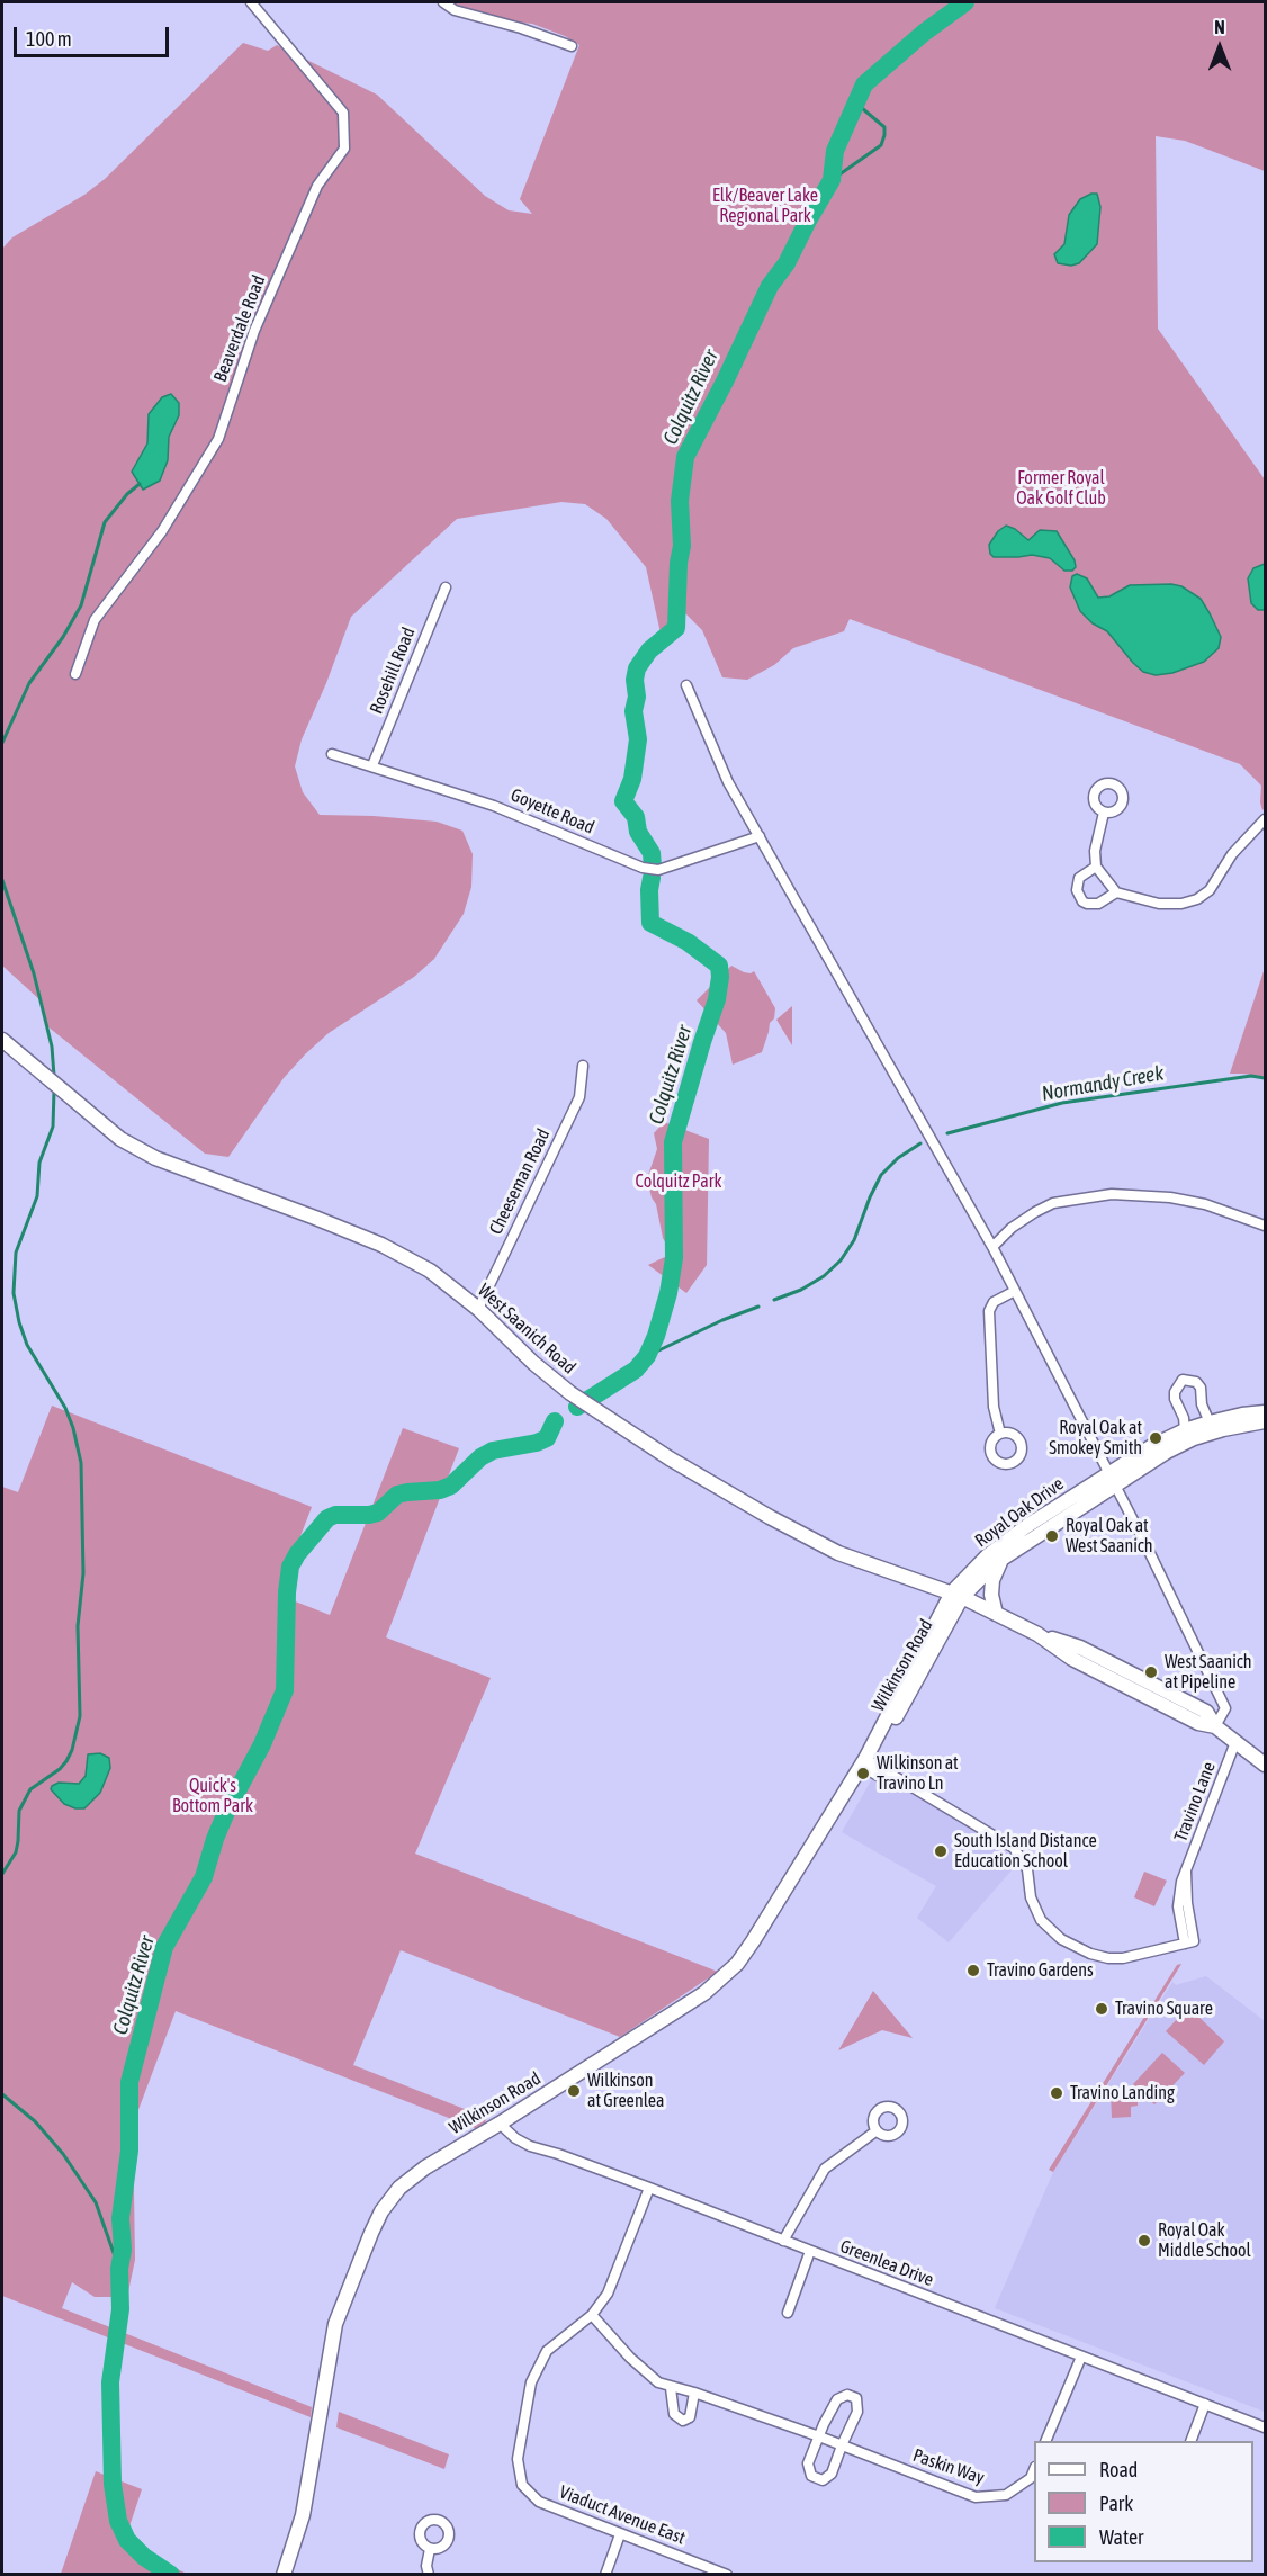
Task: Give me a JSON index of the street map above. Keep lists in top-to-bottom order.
{
  "streets": {
    "main road": ["West Saanich Road", "Royal Oak Drive", "Wilkinson Road"],
    "street": [
      "Beaverdale Road",
      "Rosehill Road",
      "Goyette Road",
      "Cheeseman Road",
      "Travino Lane",
      "Greenlea Drive",
      "Paskin Way",
      "Viaduct Avenue East"
    ]
  },
  "crossings": [
    ["Rosehill Road", "Goyette Road"],
    ["Cheeseman Road", "West Saanich Road"],
    ["West Saanich Road", "Royal Oak Drive"],
    ["West Saanich Road", "Wilkinson Road"],
    ["West Saanich Road", "Travino Lane"],
    ["Royal Oak Drive", "Wilkinson Road"],
    ["Wilkinson Road", "Travino Lane"],
    ["Wilkinson Road", "Greenlea Drive"],
    ["Greenlea Drive", "Viaduct Avenue East"],
    ["Paskin Way", "Viaduct Avenue East"]
  ],
  "water": ["Colquitz River", "Normandy Creek"],
  "parks": [
    "Elk/Beaver Lake Regional Park",
    "Former Royal Oak Golf Club",
    "Colquitz Park",
    "Quick's Bottom Park"
  ],
  "places": [
    "Royal Oak at Smokey Smith",
    "Royal Oak at West Saanich",
    "West Saanich at Pipeline",
    "Wilkinson at Travino Ln",
    "South Island Distance Education School",
    "Travino Gardens",
    "Travino Square",
    "Wilkinson at Greenlea",
    "Travino Landing",
    "Royal Oak Middle School"
  ],
  "legend": ["Road", "Park", "Water"],
  "scale_bar": "100 m",
  "north": "top"
}
